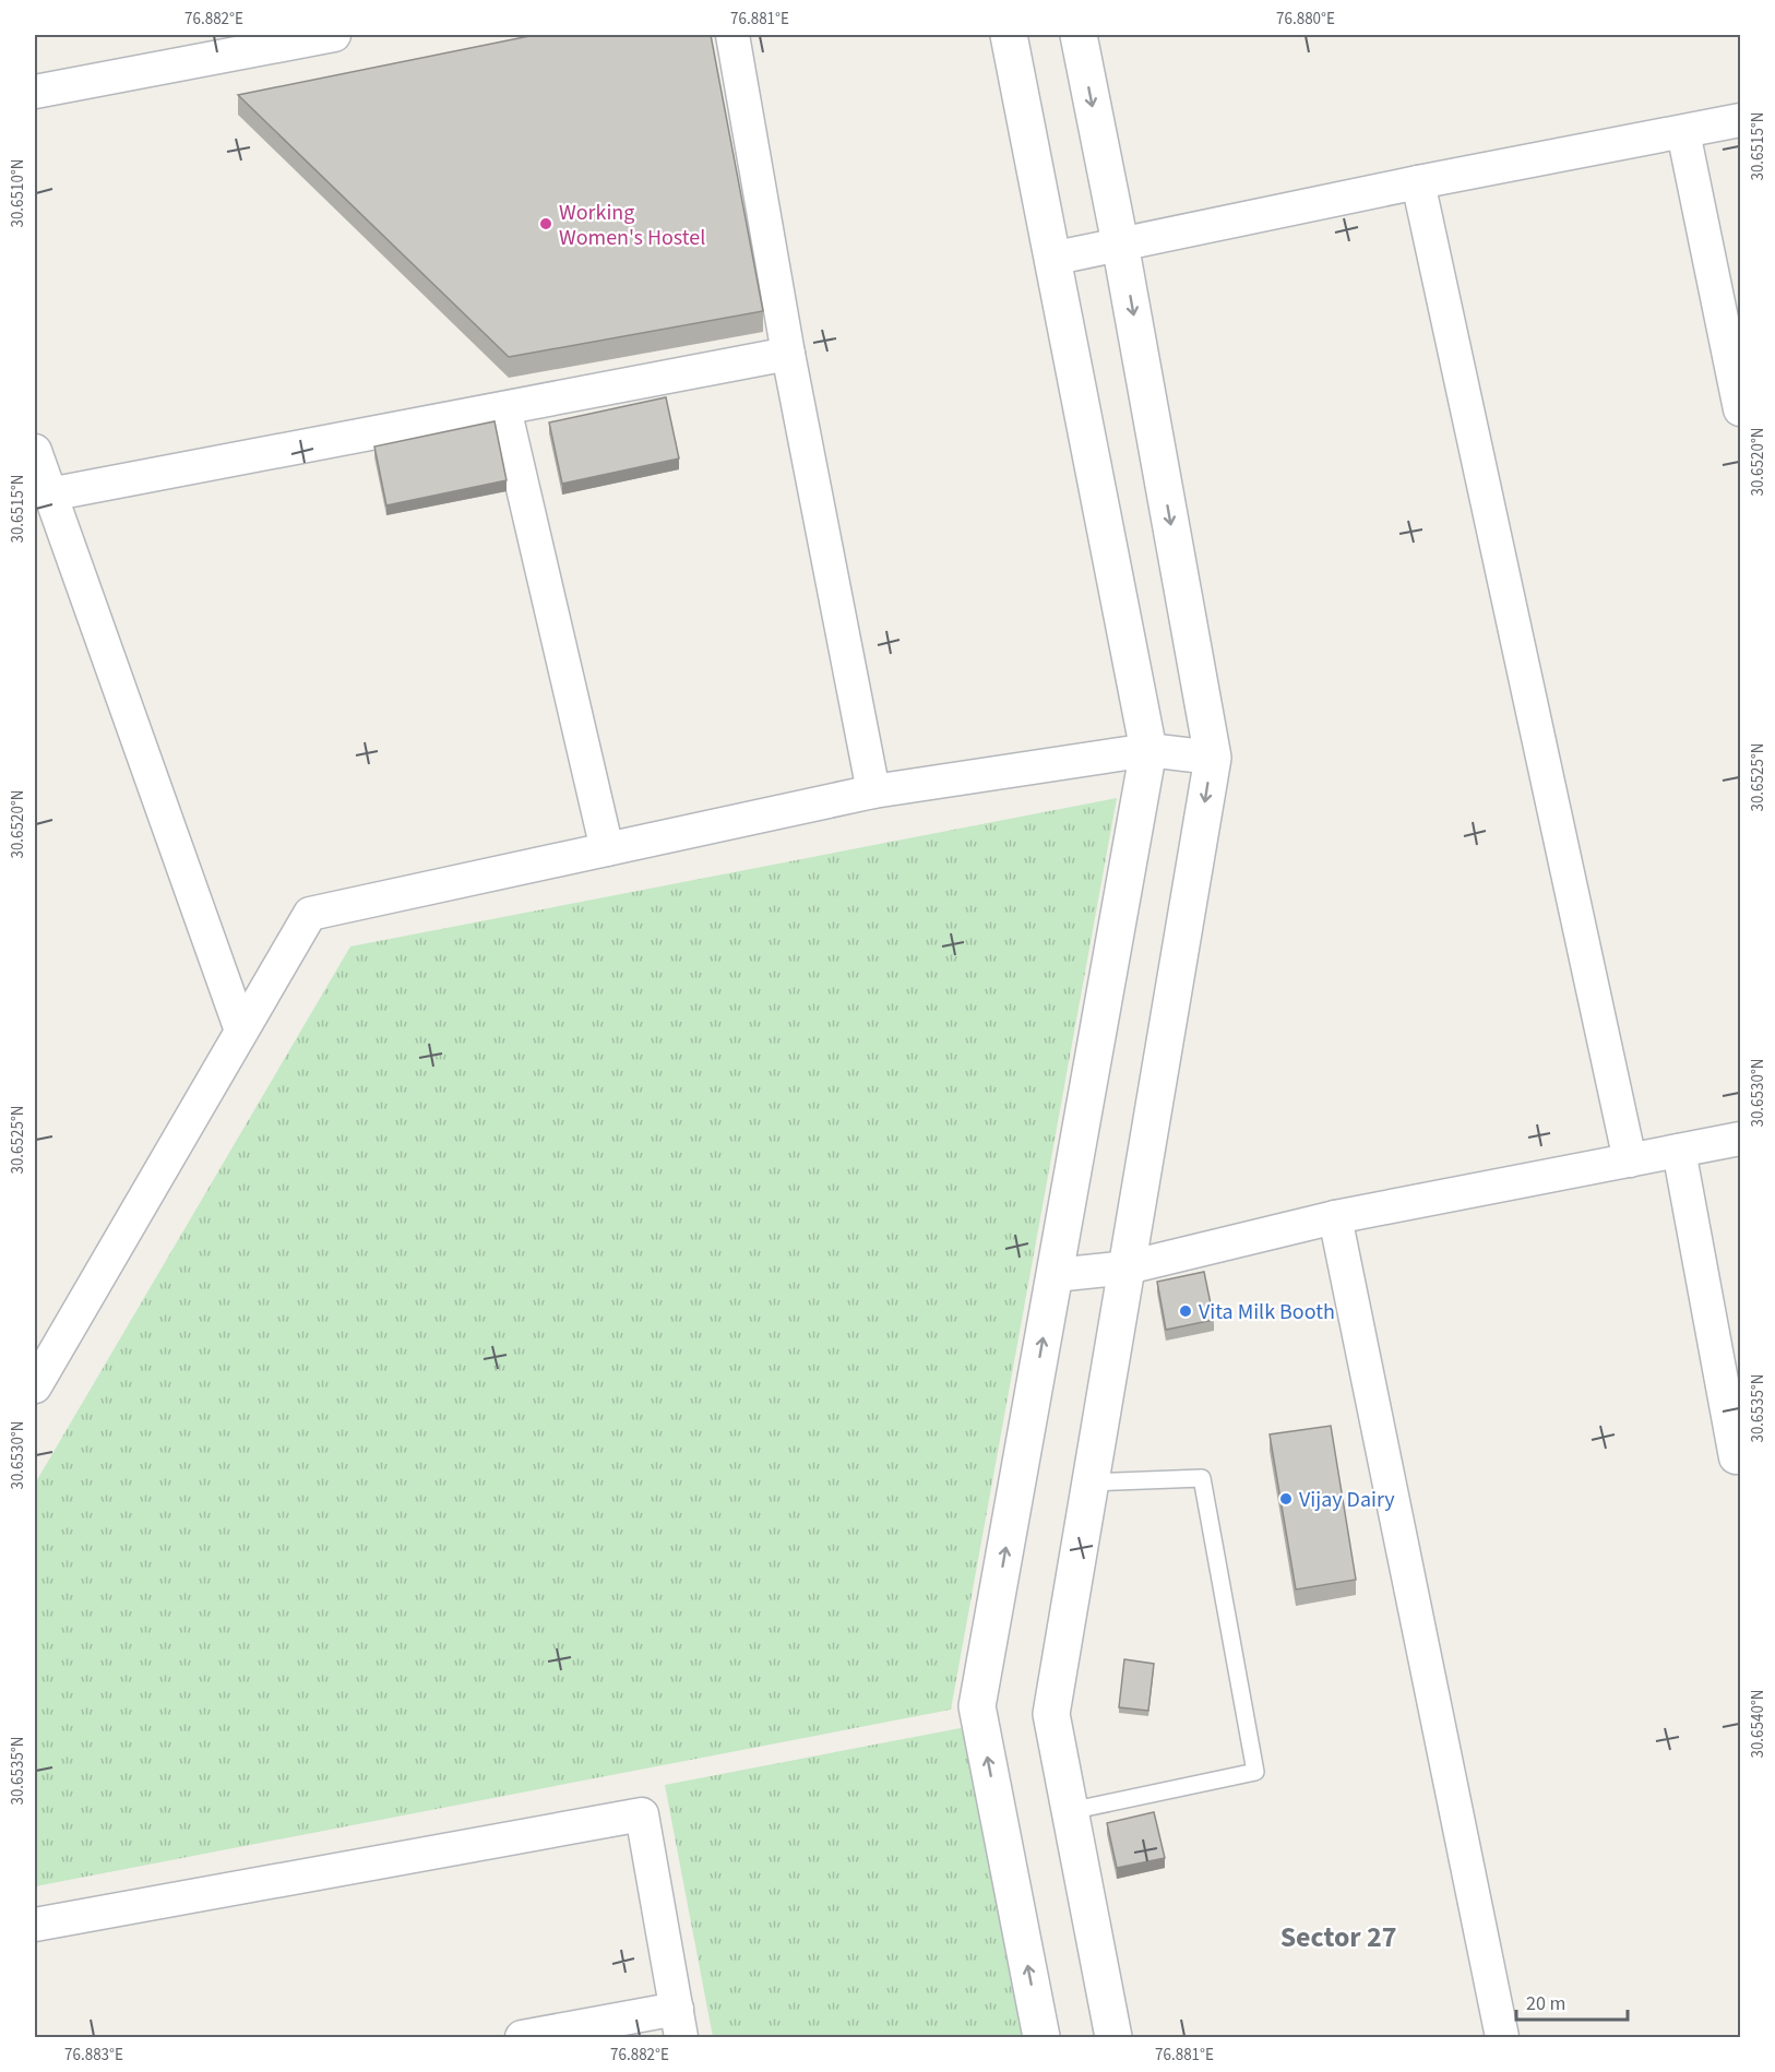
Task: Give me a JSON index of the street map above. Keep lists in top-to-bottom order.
{
  "districts": ["Sector 27"],
  "places": ["Working Women's Hostel", "Vita Milk Booth", "Vijay Dairy"],
  "scale_bar": "20 m",
  "coordinates": [
    "76.882°E",
    "76.881°E",
    "76.880°E",
    "30.6515°N",
    "30.6510°N",
    "30.6520°N",
    "30.6525°N",
    "30.6530°N",
    "30.6535°N",
    "30.6540°N",
    "76.883°E"
  ]
}
